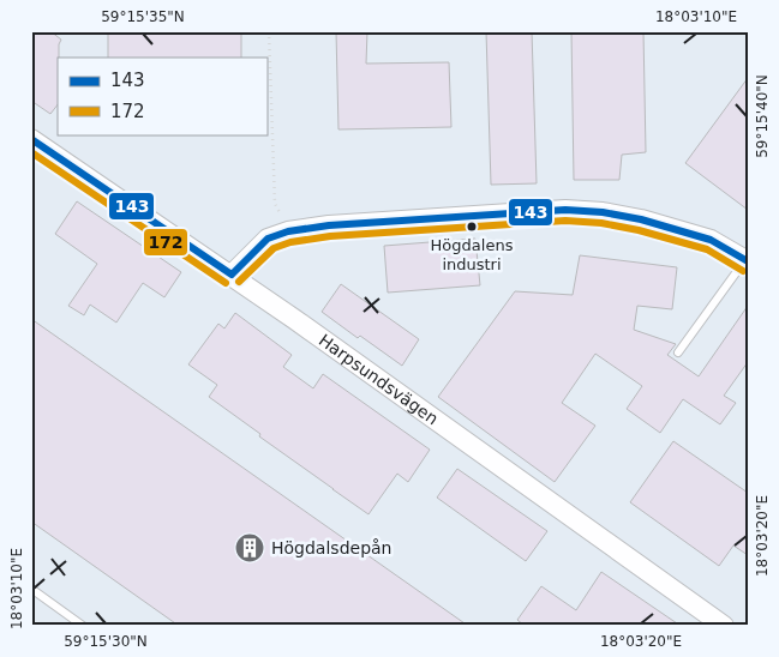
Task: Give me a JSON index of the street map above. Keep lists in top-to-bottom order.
{
  "streets": {
    "street": ["Harpsundsvägen"]
  },
  "places": {
    "other": ["Högdalens industri"],
    "building": ["Högdalsdepån"]
  },
  "lines": ["transit line 143", "transit line 172"],
  "legend": ["143", "172"],
  "coordinates": [
    "59°15'35\"N",
    "18°03'10\"E",
    "59°15'40\"N",
    "18°03'20\"E",
    "59°15'30\"N"
  ]
}
